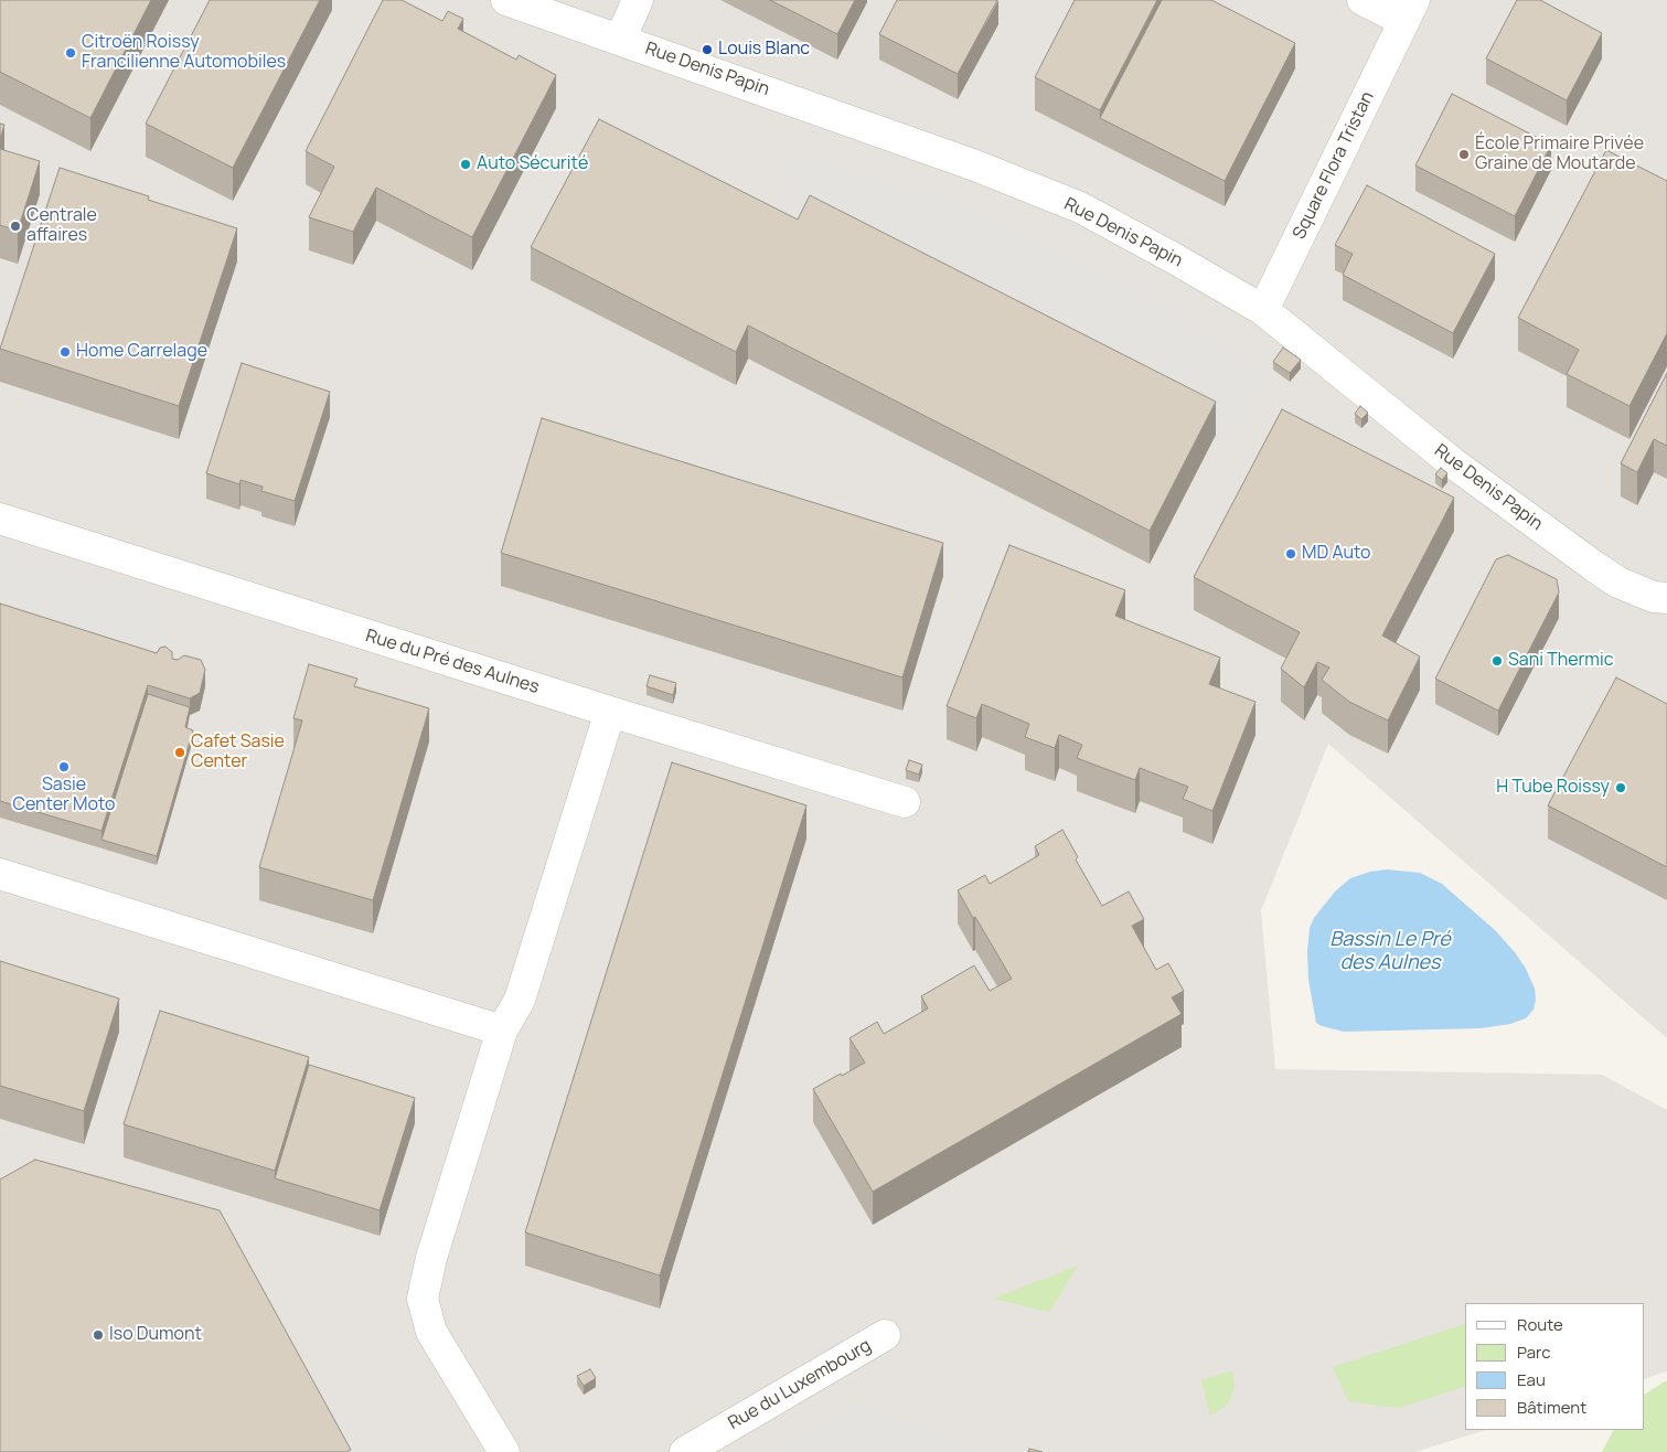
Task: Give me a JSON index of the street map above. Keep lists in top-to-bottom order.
{
  "streets": {
    "street": [
      "Rue Denis Papin",
      "Square Flora Tristan",
      "Rue du Pré des Aulnes",
      "Rue du Luxembourg"
    ]
  },
  "crossings": [
    ["Rue Denis Papin", "Square Flora Tristan"]
  ],
  "water": ["Bassin Le Pré des Aulnes"],
  "places": [
    "Louis Blanc",
    "Citroën Roissy Francilienne Automobiles",
    "École Primaire Privée Graine de Moutarde",
    "Auto Sécurité",
    "Centrale affaires",
    "Home Carrelage",
    "MD Auto",
    "Sani Thermic",
    "Cafet Sasie Center",
    "Sasie Center Moto",
    "H Tube Roissy",
    "Iso Dumont"
  ],
  "legend": [
    "Route",
    "Parc",
    "Eau",
    "Bâtiment"
  ]
}
